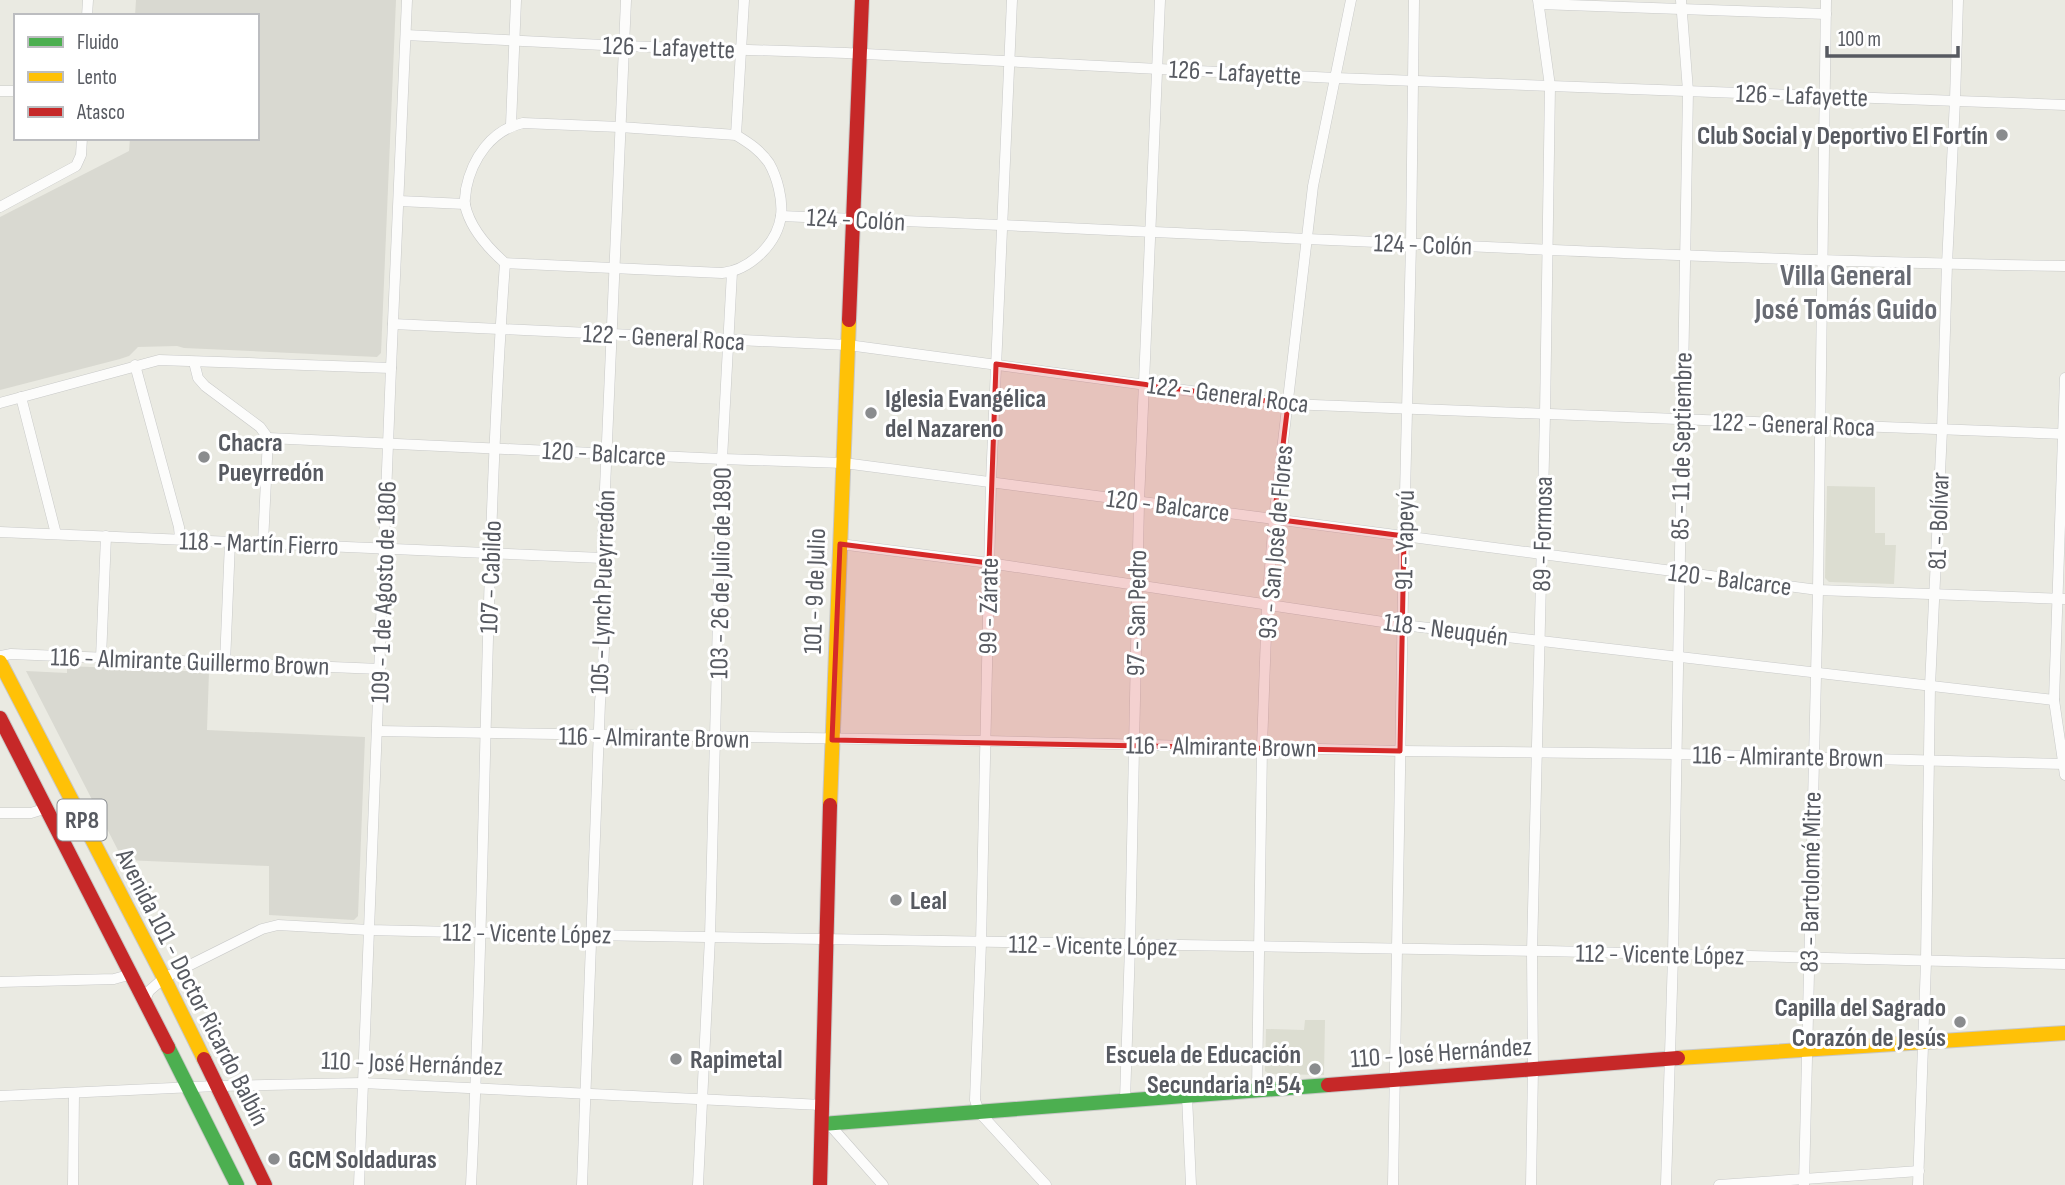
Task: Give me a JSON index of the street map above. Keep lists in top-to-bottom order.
{
  "streets": {
    "street": [
      "126 - Lafayette",
      "124 - Colón",
      "122 - General Roca",
      "85 - 11 de Septiembre",
      "120 - Balcarce",
      "81 - Bolívar",
      "89 - Formosa",
      "91 - Yapeyú",
      "93 - San José de Flores",
      "118 - Martín Fierro",
      "103 - 26 de Julio de 1890",
      "107 - Cabildo",
      "101 - 9 de Julio",
      "109 - 1 de Agosto de 1806",
      "105 - Lynch Pueyrredón",
      "99 - Zárate",
      "97 - San Pedro",
      "118 - Neuquén",
      "116 - Almirante Guillermo Brown",
      "116 - Almirante Brown",
      "RP8",
      "83 - Bartolomé Mitre",
      "112 - Vicente López",
      "Avenida 101 - Doctor Ricardo Balbín",
      "110 - José Hernández"
    ]
  },
  "crossings": [
    ["126 - Lafayette", "85 - 11 de Septiembre"],
    ["126 - Lafayette", "81 - Bolívar"],
    ["126 - Lafayette", "89 - Formosa"],
    ["126 - Lafayette", "91 - Yapeyú"],
    ["126 - Lafayette", "93 - San José de Flores"],
    ["126 - Lafayette", "101 - 9 de Julio"],
    ["126 - Lafayette", "109 - 1 de Agosto de 1806"],
    ["126 - Lafayette", "105 - Lynch Pueyrredón"],
    ["126 - Lafayette", "99 - Zárate"],
    ["126 - Lafayette", "97 - San Pedro"],
    ["126 - Lafayette", "83 - Bartolomé Mitre"],
    ["124 - Colón", "85 - 11 de Septiembre"],
    ["124 - Colón", "81 - Bolívar"],
    ["124 - Colón", "89 - Formosa"],
    ["124 - Colón", "91 - Yapeyú"],
    ["124 - Colón", "93 - San José de Flores"],
    ["124 - Colón", "103 - 26 de Julio de 1890"],
    ["124 - Colón", "101 - 9 de Julio"],
    ["124 - Colón", "105 - Lynch Pueyrredón"],
    ["124 - Colón", "99 - Zárate"],
    ["124 - Colón", "97 - San Pedro"],
    ["124 - Colón", "83 - Bartolomé Mitre"],
    ["122 - General Roca", "85 - 11 de Septiembre"],
    ["122 - General Roca", "81 - Bolívar"],
    ["122 - General Roca", "89 - Formosa"],
    ["122 - General Roca", "91 - Yapeyú"],
    ["122 - General Roca", "93 - San José de Flores"],
    ["122 - General Roca", "103 - 26 de Julio de 1890"],
    ["122 - General Roca", "107 - Cabildo"],
    ["122 - General Roca", "101 - 9 de Julio"],
    ["122 - General Roca", "109 - 1 de Agosto de 1806"],
    ["122 - General Roca", "105 - Lynch Pueyrredón"],
    ["122 - General Roca", "99 - Zárate"],
    ["122 - General Roca", "97 - San Pedro"],
    ["122 - General Roca", "83 - Bartolomé Mitre"],
    ["85 - 11 de Septiembre", "120 - Balcarce"],
    ["85 - 11 de Septiembre", "118 - Neuquén"],
    ["85 - 11 de Septiembre", "116 - Almirante Brown"],
    ["85 - 11 de Septiembre", "112 - Vicente López"],
    ["85 - 11 de Septiembre", "110 - José Hernández"],
    ["120 - Balcarce", "81 - Bolívar"],
    ["120 - Balcarce", "89 - Formosa"],
    ["120 - Balcarce", "91 - Yapeyú"],
    ["120 - Balcarce", "93 - San José de Flores"],
    ["120 - Balcarce", "103 - 26 de Julio de 1890"],
    ["120 - Balcarce", "107 - Cabildo"],
    ["120 - Balcarce", "101 - 9 de Julio"],
    ["120 - Balcarce", "109 - 1 de Agosto de 1806"],
    ["120 - Balcarce", "105 - Lynch Pueyrredón"],
    ["120 - Balcarce", "99 - Zárate"],
    ["120 - Balcarce", "97 - San Pedro"],
    ["120 - Balcarce", "83 - Bartolomé Mitre"],
    ["81 - Bolívar", "118 - Neuquén"],
    ["81 - Bolívar", "116 - Almirante Brown"],
    ["81 - Bolívar", "112 - Vicente López"],
    ["81 - Bolívar", "110 - José Hernández"],
    ["89 - Formosa", "118 - Neuquén"],
    ["89 - Formosa", "116 - Almirante Brown"],
    ["89 - Formosa", "112 - Vicente López"],
    ["89 - Formosa", "110 - José Hernández"],
    ["91 - Yapeyú", "118 - Neuquén"],
    ["91 - Yapeyú", "116 - Almirante Brown"],
    ["91 - Yapeyú", "112 - Vicente López"],
    ["91 - Yapeyú", "110 - José Hernández"],
    ["93 - San José de Flores", "118 - Neuquén"],
    ["93 - San José de Flores", "116 - Almirante Brown"],
    ["93 - San José de Flores", "112 - Vicente López"],
    ["93 - San José de Flores", "110 - José Hernández"],
    ["118 - Martín Fierro", "107 - Cabildo"],
    ["118 - Martín Fierro", "109 - 1 de Agosto de 1806"],
    ["118 - Martín Fierro", "105 - Lynch Pueyrredón"],
    ["103 - 26 de Julio de 1890", "105 - Lynch Pueyrredón"],
    ["103 - 26 de Julio de 1890", "116 - Almirante Brown"],
    ["103 - 26 de Julio de 1890", "112 - Vicente López"],
    ["103 - 26 de Julio de 1890", "110 - José Hernández"],
    ["107 - Cabildo", "105 - Lynch Pueyrredón"],
    ["107 - Cabildo", "116 - Almirante Brown"],
    ["107 - Cabildo", "112 - Vicente López"],
    ["107 - Cabildo", "110 - José Hernández"],
    ["101 - 9 de Julio", "118 - Neuquén"],
    ["101 - 9 de Julio", "116 - Almirante Brown"],
    ["101 - 9 de Julio", "112 - Vicente López"],
    ["101 - 9 de Julio", "110 - José Hernández"],
    ["109 - 1 de Agosto de 1806", "116 - Almirante Guillermo Brown"],
    ["109 - 1 de Agosto de 1806", "116 - Almirante Brown"],
    ["109 - 1 de Agosto de 1806", "112 - Vicente López"],
    ["109 - 1 de Agosto de 1806", "110 - José Hernández"],
    ["105 - Lynch Pueyrredón", "116 - Almirante Brown"],
    ["105 - Lynch Pueyrredón", "112 - Vicente López"],
    ["105 - Lynch Pueyrredón", "110 - José Hernández"],
    ["99 - Zárate", "118 - Neuquén"],
    ["99 - Zárate", "116 - Almirante Brown"],
    ["99 - Zárate", "112 - Vicente López"],
    ["99 - Zárate", "110 - José Hernández"],
    ["97 - San Pedro", "118 - Neuquén"],
    ["97 - San Pedro", "116 - Almirante Brown"],
    ["97 - San Pedro", "112 - Vicente López"],
    ["97 - San Pedro", "110 - José Hernández"],
    ["118 - Neuquén", "83 - Bartolomé Mitre"],
    ["116 - Almirante Brown", "83 - Bartolomé Mitre"],
    ["83 - Bartolomé Mitre", "112 - Vicente López"],
    ["83 - Bartolomé Mitre", "110 - José Hernández"],
    ["112 - Vicente López", "Avenida 101 - Doctor Ricardo Balbín"],
    ["Avenida 101 - Doctor Ricardo Balbín", "110 - José Hernández"]
  ],
  "districts": ["Villa General José Tomás Guido"],
  "places": [
    "Club Social y Deportivo El Fortín",
    "Iglesia Evangélica del Nazareno",
    "Chacra Pueyrredón",
    "Leal",
    "Capilla del Sagrado Corazón de Jesús",
    "Rapimetal",
    "Escuela de Educación Secundaria nº 54",
    "GCM Soldaduras"
  ],
  "legend": ["Fluido", "Lento", "Atasco"],
  "scale_bar": "100 m"
}
